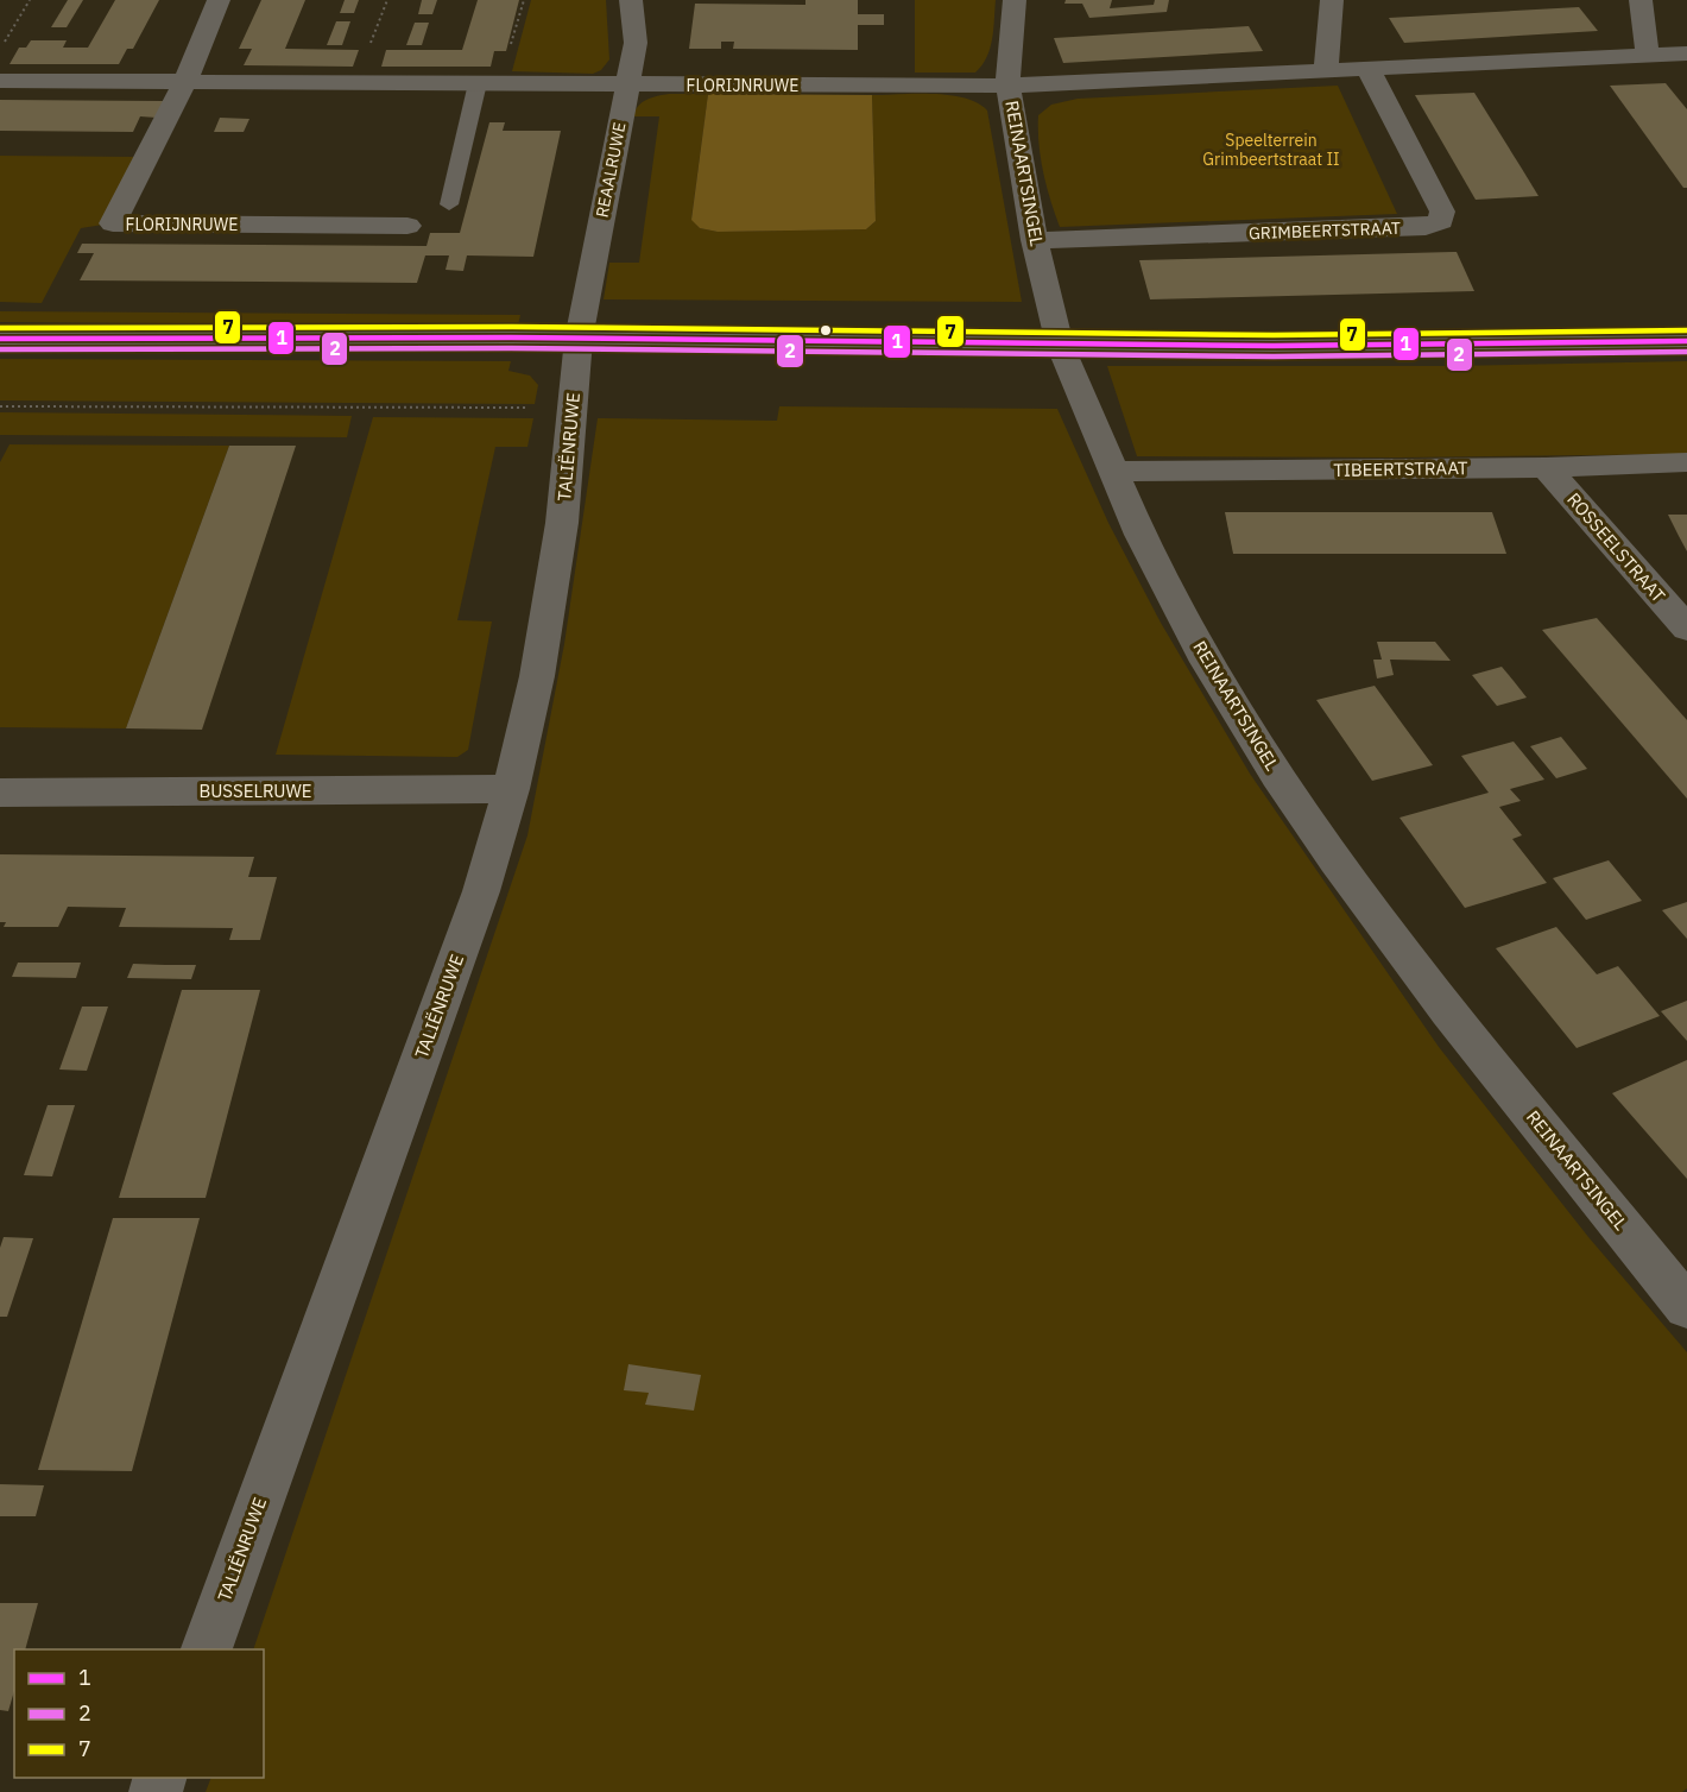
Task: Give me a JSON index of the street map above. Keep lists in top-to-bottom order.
{
  "streets": {
    "street": [
      "FLORIJNRUWE",
      "REAALRUWE",
      "REINAARTSINGEL",
      "GRIMBEERTSTRAAT",
      "TALIËNRUWE",
      "TIBEERTSTRAAT",
      "ROSSEELSTRAAT",
      "BUSSELRUWE"
    ]
  },
  "crossings": [
    ["FLORIJNRUWE", "REAALRUWE"],
    ["FLORIJNRUWE", "REINAARTSINGEL"],
    ["REAALRUWE", "TALIËNRUWE"],
    ["REINAARTSINGEL", "GRIMBEERTSTRAAT"],
    ["REINAARTSINGEL", "TIBEERTSTRAAT"],
    ["TALIËNRUWE", "BUSSELRUWE"],
    ["TIBEERTSTRAAT", "ROSSEELSTRAAT"]
  ],
  "parks": ["Speelterrein Grimbeertstraat II"],
  "lines": ["transit line 7", "transit line 1", "transit line 2"],
  "legend": ["1", "2", "7"]
}
